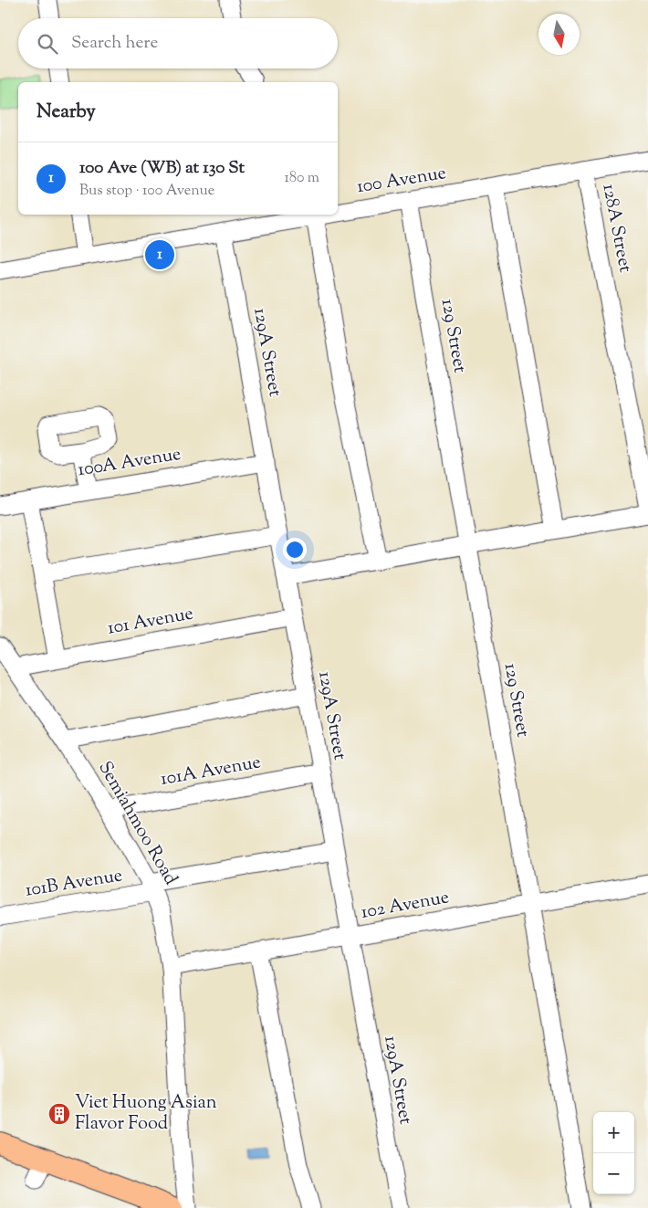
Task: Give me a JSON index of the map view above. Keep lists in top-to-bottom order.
{
  "streets": {
    "street": [
      "100 Avenue",
      "128A Street",
      "129 Street",
      "129A Street",
      "100A Avenue",
      "101 Avenue",
      "101A Avenue",
      "Semiahmoo Road",
      "101B Avenue",
      "102 Avenue"
    ]
  },
  "crossings": [
    ["100 Avenue", "128A Street"],
    ["100 Avenue", "129 Street"],
    ["100 Avenue", "129A Street"],
    ["129 Street", "102 Avenue"],
    ["129A Street", "100A Avenue"],
    ["129A Street", "101 Avenue"],
    ["129A Street", "101A Avenue"],
    ["129A Street", "101B Avenue"],
    ["129A Street", "102 Avenue"],
    ["101 Avenue", "Semiahmoo Road"],
    ["101A Avenue", "Semiahmoo Road"],
    ["Semiahmoo Road", "101B Avenue"],
    ["Semiahmoo Road", "102 Avenue"]
  ],
  "places": {
    "building": ["Viet Huong Asian Flavor Food"]
  },
  "north": "bottom",
  "page": {
    "search": "Search here",
    "heading": "Nearby",
    "list": [
      {
        "mark": "1",
        "name": "100 Ave (WB) at 130 St",
        "note": "Bus stop · 100 Avenue",
        "value": "180 m"
      }
    ],
    "pins": "1",
    "map_buttons": ["+", "−"]
  }
}
